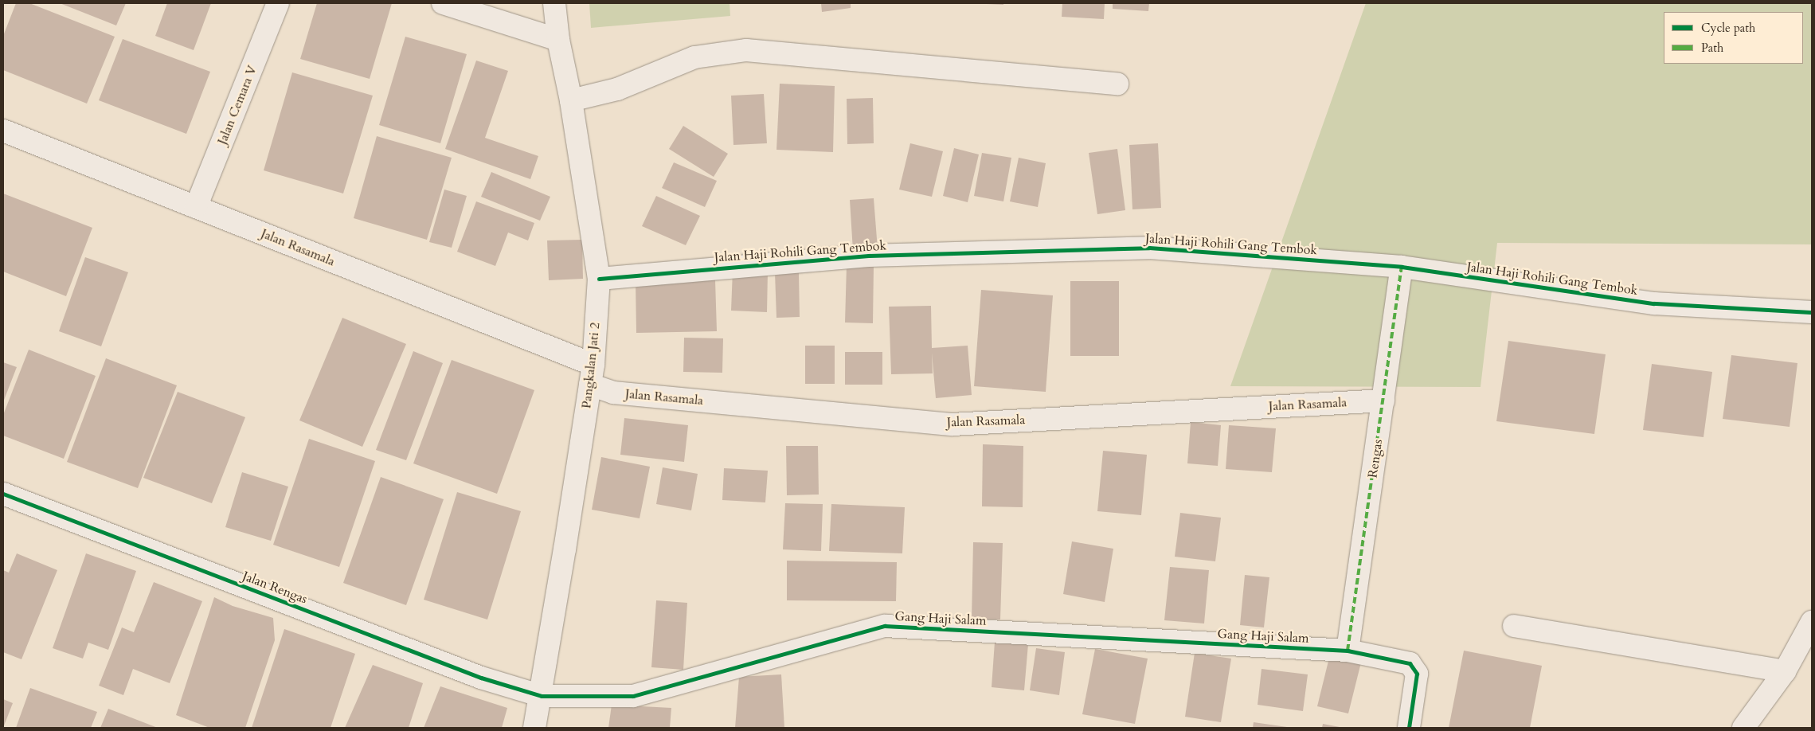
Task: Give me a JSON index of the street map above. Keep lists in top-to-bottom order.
{
  "streets": {
    "street": [
      "Jalan Cemara V",
      "Jalan Haji Rohili Gang Tembok",
      "Jalan Rasamala",
      "Pangkalan Jati 2",
      "Rengas",
      "Jalan Rengas",
      "Gang Haji Salam"
    ]
  },
  "crossings": [
    ["Jalan Cemara V", "Jalan Rasamala"],
    ["Jalan Haji Rohili Gang Tembok", "Pangkalan Jati 2"],
    ["Jalan Haji Rohili Gang Tembok", "Rengas"],
    ["Jalan Rasamala", "Pangkalan Jati 2"],
    ["Jalan Rasamala", "Rengas"],
    ["Pangkalan Jati 2", "Jalan Rengas"],
    ["Pangkalan Jati 2", "Gang Haji Salam"],
    ["Rengas", "Gang Haji Salam"],
    ["Jalan Rengas", "Gang Haji Salam"]
  ],
  "legend": ["Cycle path", "Path"]
}
